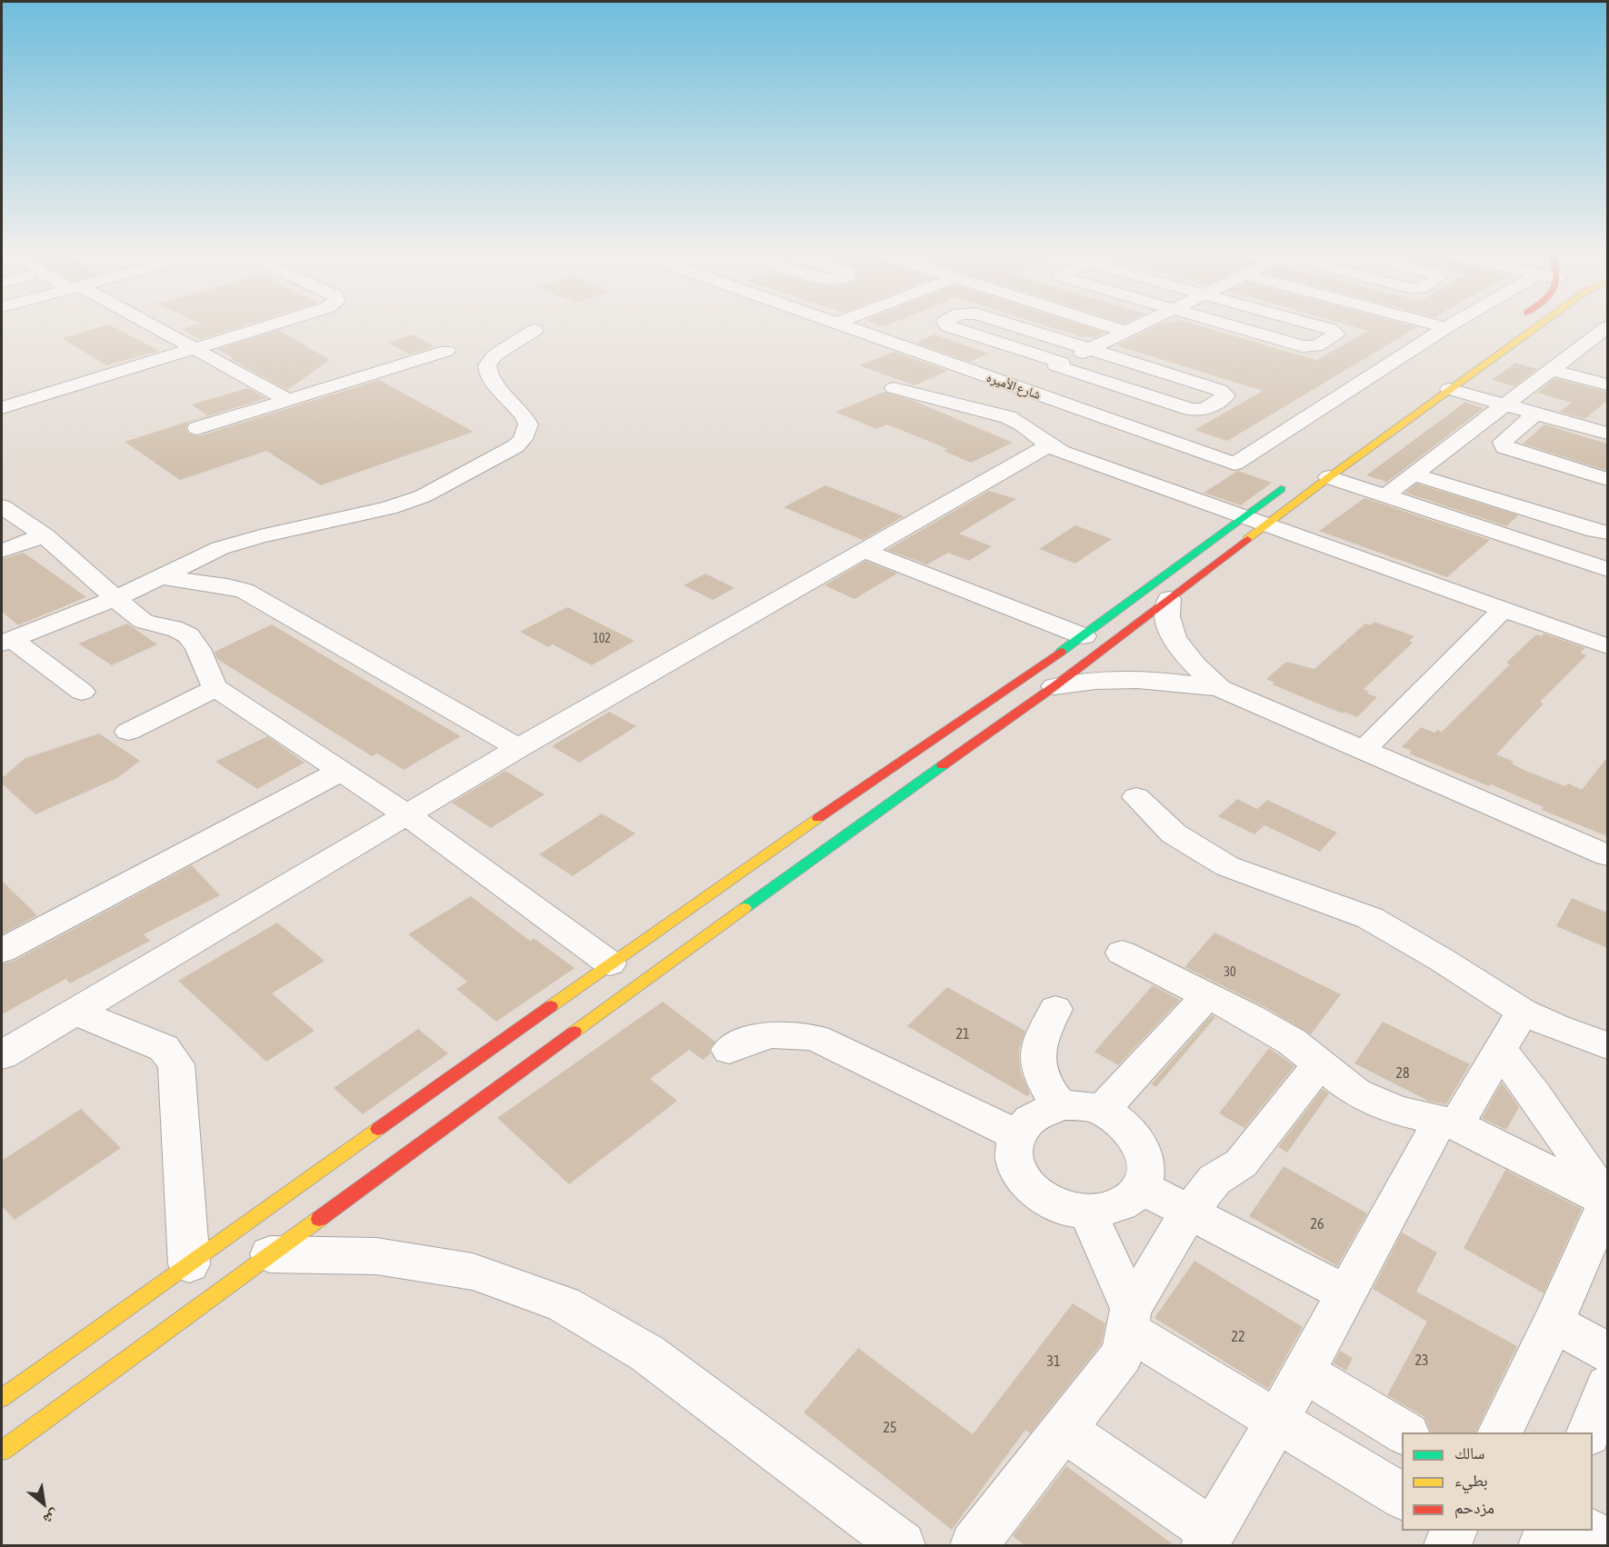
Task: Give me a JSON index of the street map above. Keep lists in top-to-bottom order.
{
  "streets": {
    "street": ["شارع الأميره"]
  },
  "house_numbers": [
    "102",
    "30",
    "21",
    "28",
    "26",
    "22",
    "23",
    "31",
    "25"
  ],
  "legend": ["سالك", "بطيء", "مزدحم"],
  "north": "bottom right"
}
